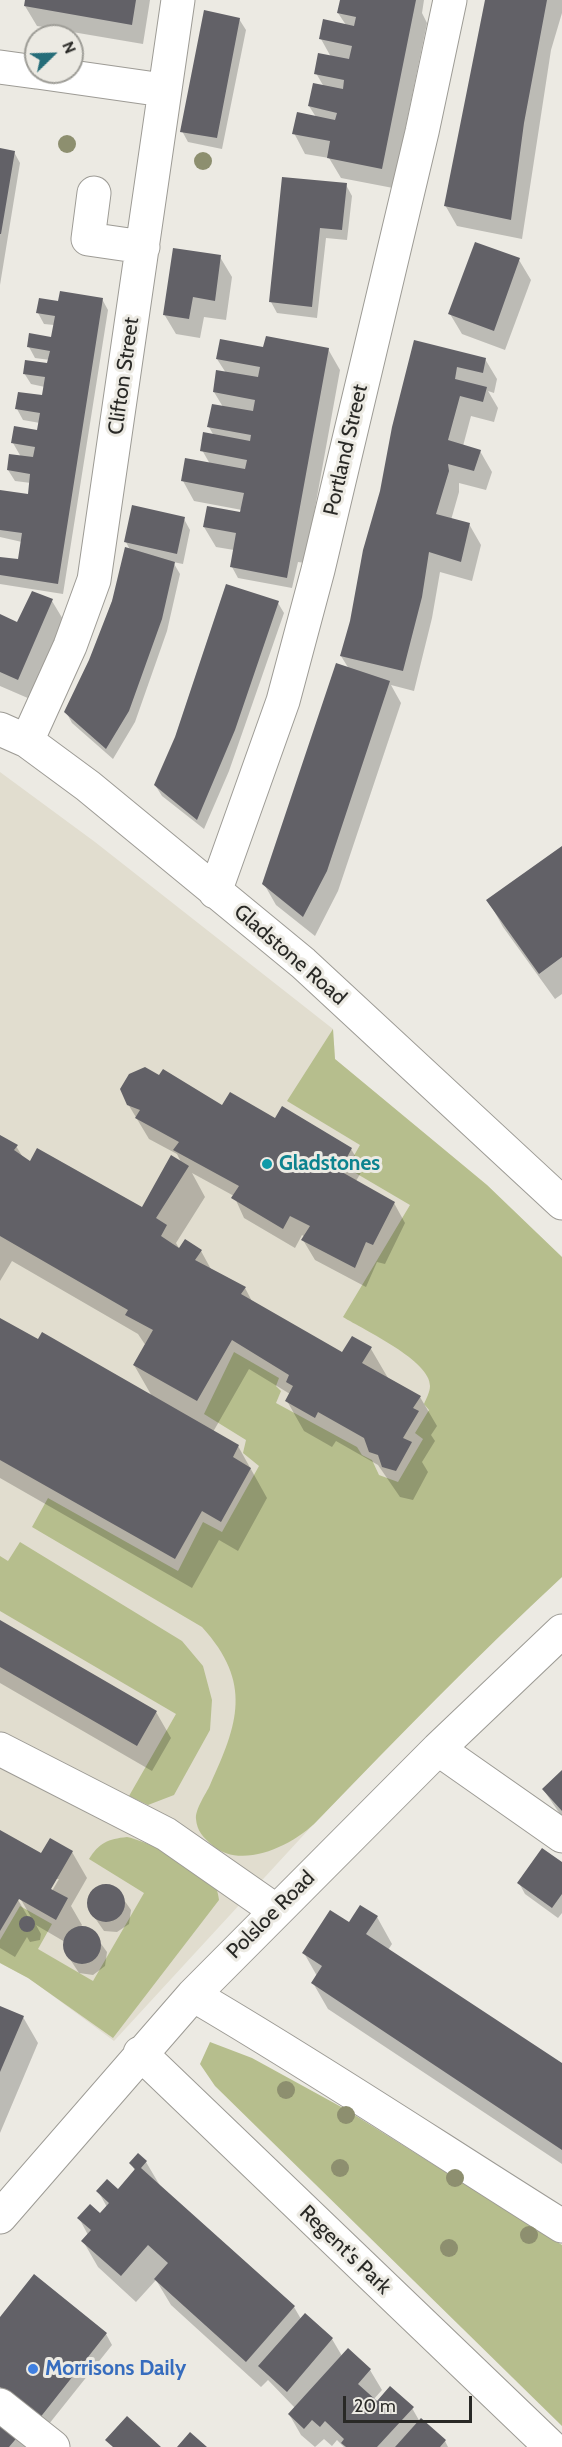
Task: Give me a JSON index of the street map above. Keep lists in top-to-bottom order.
{
  "streets": {
    "street": [
      "Clifton Street",
      "Portland Street",
      "Gladstone Road",
      "Polsloe Road",
      "Regent's Park"
    ]
  },
  "crossings": [
    ["Clifton Street", "Gladstone Road"],
    ["Portland Street", "Gladstone Road"],
    ["Polsloe Road", "Regent's Park"]
  ],
  "places": ["Gladstones", "Morrisons Daily"],
  "scale_bar": "20 m",
  "north": "top right"
}
